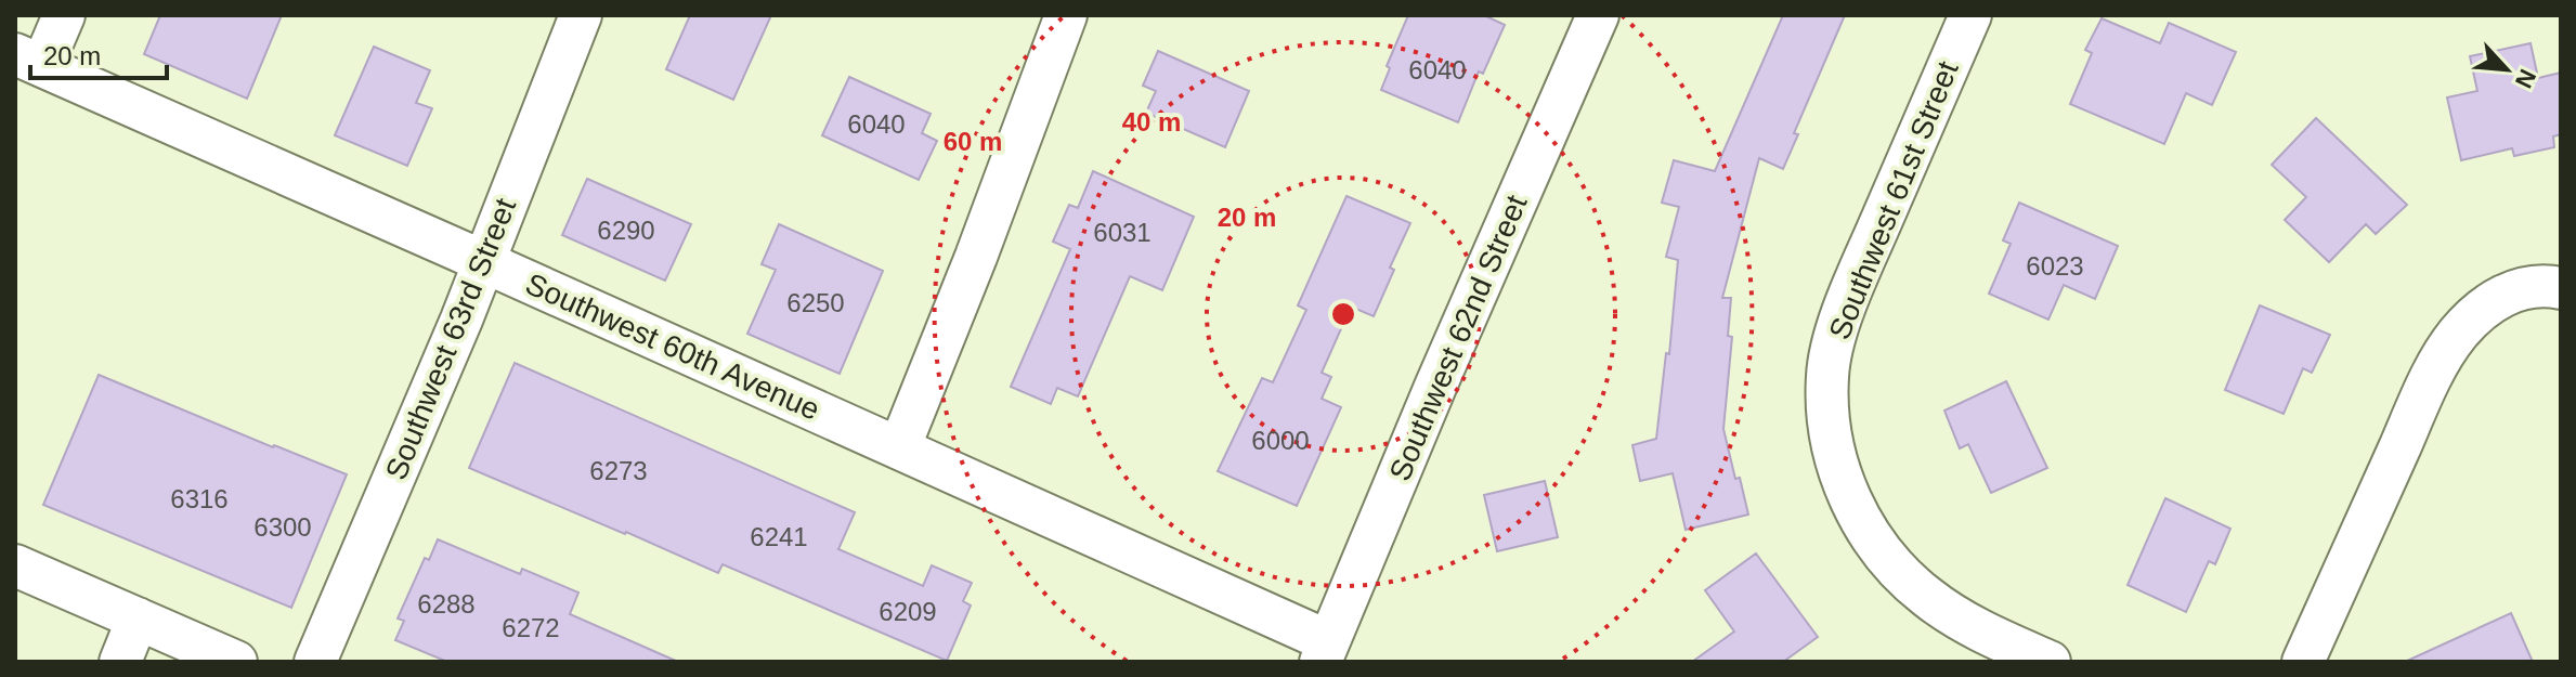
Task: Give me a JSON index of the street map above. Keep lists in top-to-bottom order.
{
  "streets": {
    "street": [
      "Southwest 61st Street",
      "Southwest 62nd Street",
      "Southwest 63rd Street",
      "Southwest 60th Avenue"
    ]
  },
  "crossings": [
    ["Southwest 62nd Street", "Southwest 60th Avenue"],
    ["Southwest 63rd Street", "Southwest 60th Avenue"]
  ],
  "house_numbers": [
    "6040",
    "6040",
    "6290",
    "6031",
    "6023",
    "6250",
    "6000",
    "6273",
    "6316",
    "6300",
    "6241",
    "6288",
    "6209",
    "6272"
  ],
  "scale_bar": "20 m",
  "north": "bottom right",
  "rings": ["40 m", "60 m", "20 m"]
}
